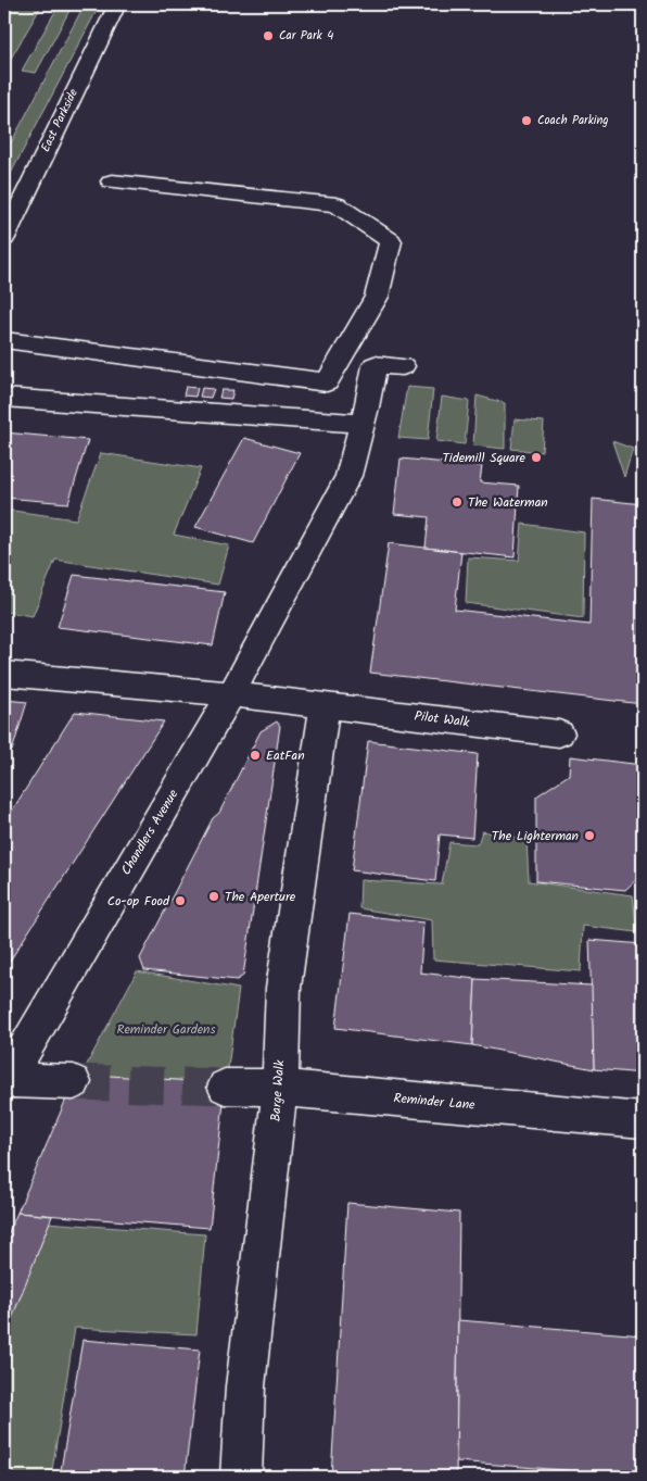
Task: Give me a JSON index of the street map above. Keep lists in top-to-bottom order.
{
  "streets": {
    "street": [
      "East Parkside",
      "Pilot Walk",
      "Chandlers Avenue",
      "Barge Walk",
      "Reminder Lane"
    ]
  },
  "crossings": [
    ["Pilot Walk", "Barge Walk"],
    ["Barge Walk", "Reminder Lane"]
  ],
  "parks": ["Reminder Gardens"],
  "places": [
    "Car Park 4",
    "Coach Parking",
    "Tidemill Square",
    "The Waterman",
    "EatFan",
    "The Lighterman",
    "The Aperture",
    "Co-op Food"
  ]
}
